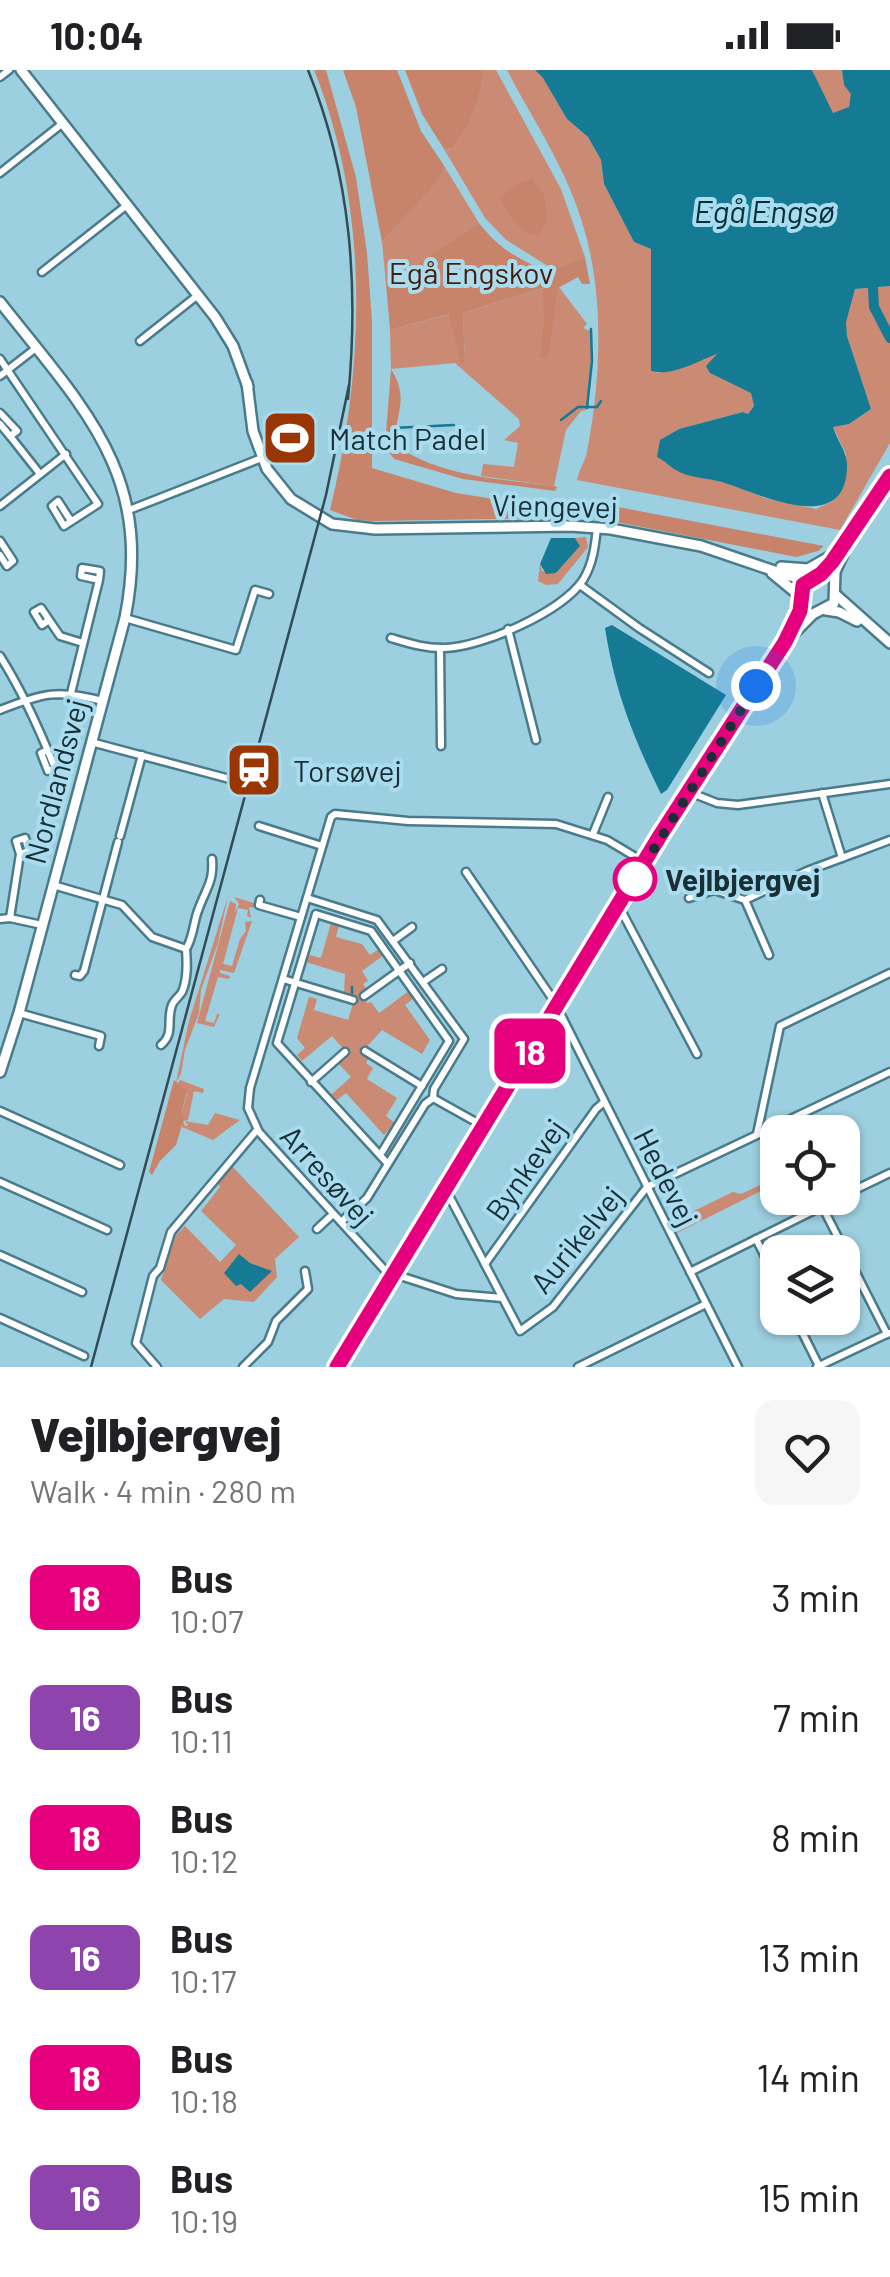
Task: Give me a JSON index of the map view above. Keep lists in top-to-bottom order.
{
  "streets": {
    "street": [
      "Viengevej",
      "Nordlandsvej",
      "Bynkevej",
      "Arresøvej",
      "Hedevej",
      "Aurikelvej"
    ]
  },
  "crossings": [
    ["Bynkevej", "Hedevej"],
    ["Hedevej", "Aurikelvej"]
  ],
  "water": ["Egå Engsø"],
  "parks": ["Egå Engskov"],
  "places": {
    "sports": ["Match Padel"],
    "station": ["Torsøvej"],
    "other": ["Vejlbjergvej"]
  },
  "lines": ["bus line 18"],
  "page": {
    "status": "10:04",
    "on_map": "18",
    "heading": ["Vejlbjergvej", "Walk · 4 min · 280 m"],
    "list": [
      {
        "mark": "18",
        "name": "Bus",
        "note": "10:07",
        "value": "3 min"
      },
      {
        "mark": "16",
        "name": "Bus",
        "note": "10:11",
        "value": "7 min"
      },
      {
        "mark": "18",
        "name": "Bus",
        "note": "10:12",
        "value": "8 min"
      },
      {
        "mark": "16",
        "name": "Bus",
        "note": "10:17",
        "value": "13 min"
      },
      {
        "mark": "18",
        "name": "Bus",
        "note": "10:18",
        "value": "14 min"
      },
      {
        "mark": "16",
        "name": "Bus",
        "note": "10:19",
        "value": "15 min"
      }
    ]
  }
}
